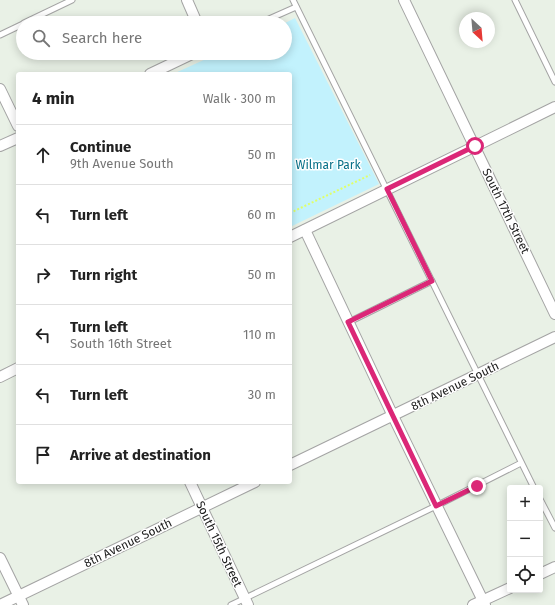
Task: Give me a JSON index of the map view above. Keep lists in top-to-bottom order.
{
  "streets": {
    "street": ["South 17th Street", "8th Avenue South", "South 15th Street"]
  },
  "crossings": [
    ["8th Avenue South", "South 15th Street"]
  ],
  "parks": ["Wilmar Park"],
  "north": "bottom right",
  "page": {
    "search": "Search here",
    "heading": ["4 min", "Walk · 300 m"],
    "list": [
      ["Continue", "9th Avenue South", "50 m"],
      ["Turn left", "60 m"],
      ["Turn right", "50 m"],
      ["Turn left", "South 16th Street", "110 m"],
      ["Turn left", "30 m"],
      "Arrive at destination"
    ],
    "map_buttons": ["+", "−"]
  }
}
